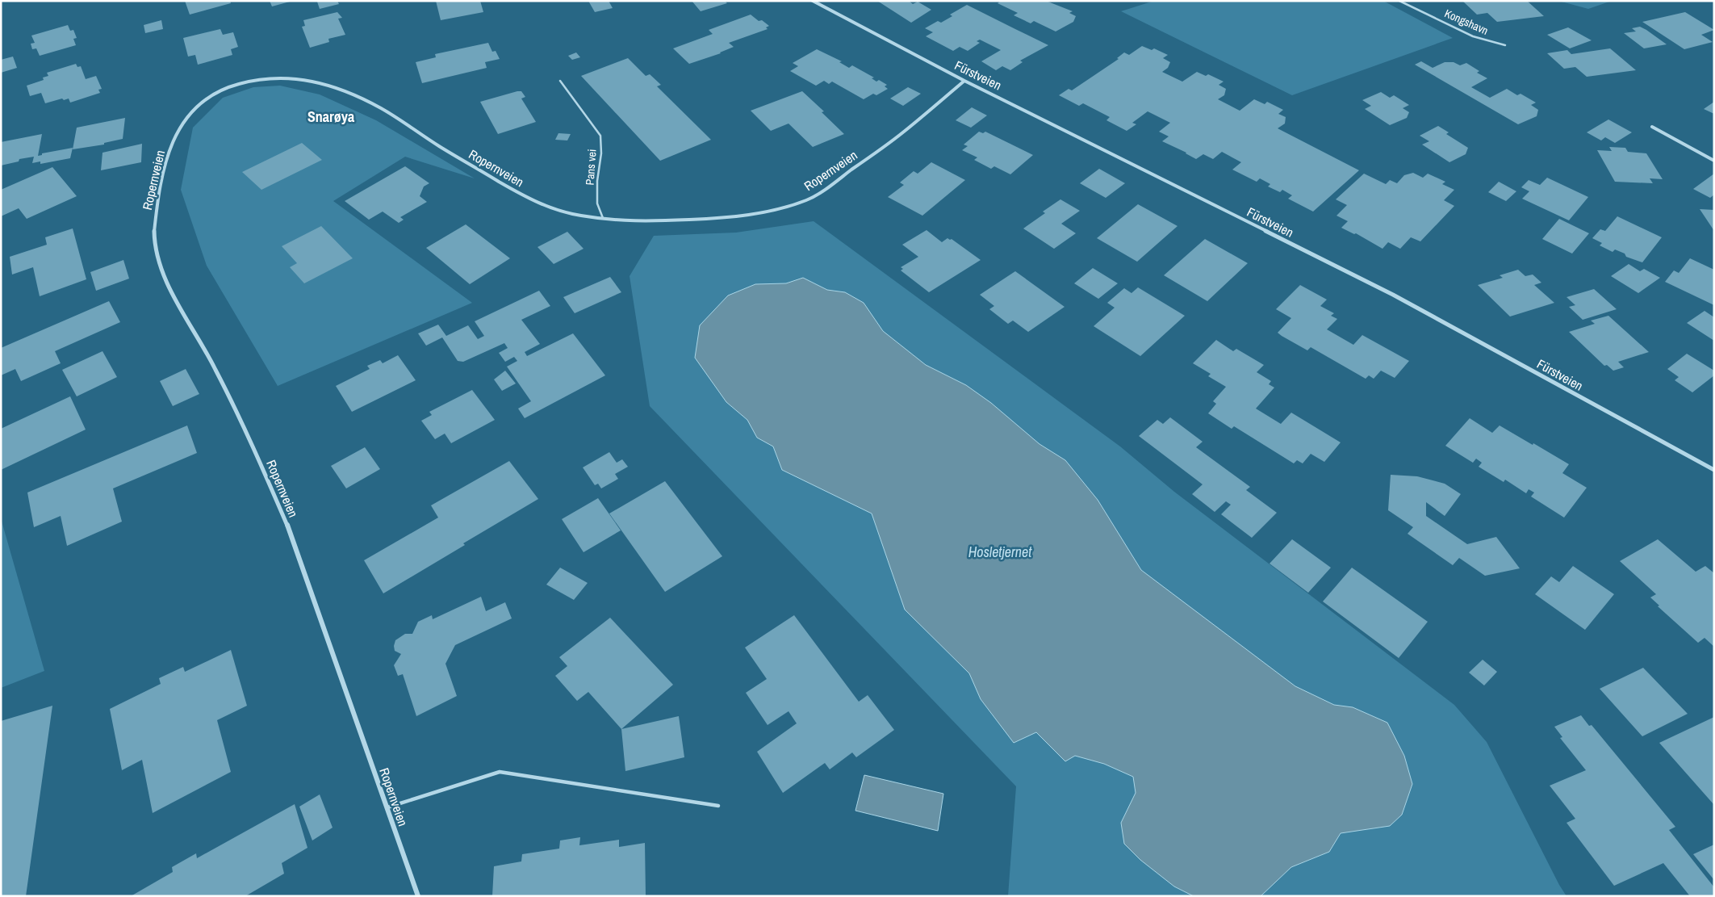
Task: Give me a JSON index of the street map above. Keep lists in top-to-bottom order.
{
  "streets": {
    "street": ["Fürstveien", "Ropernveien"],
    "lane": ["Kongshavn", "Pans vei"]
  },
  "crossings": [
    ["Fürstveien", "Ropernveien"],
    ["Pans vei", "Ropernveien"]
  ],
  "districts": ["Snarøya"],
  "water": ["Hosletjernet"]
}
